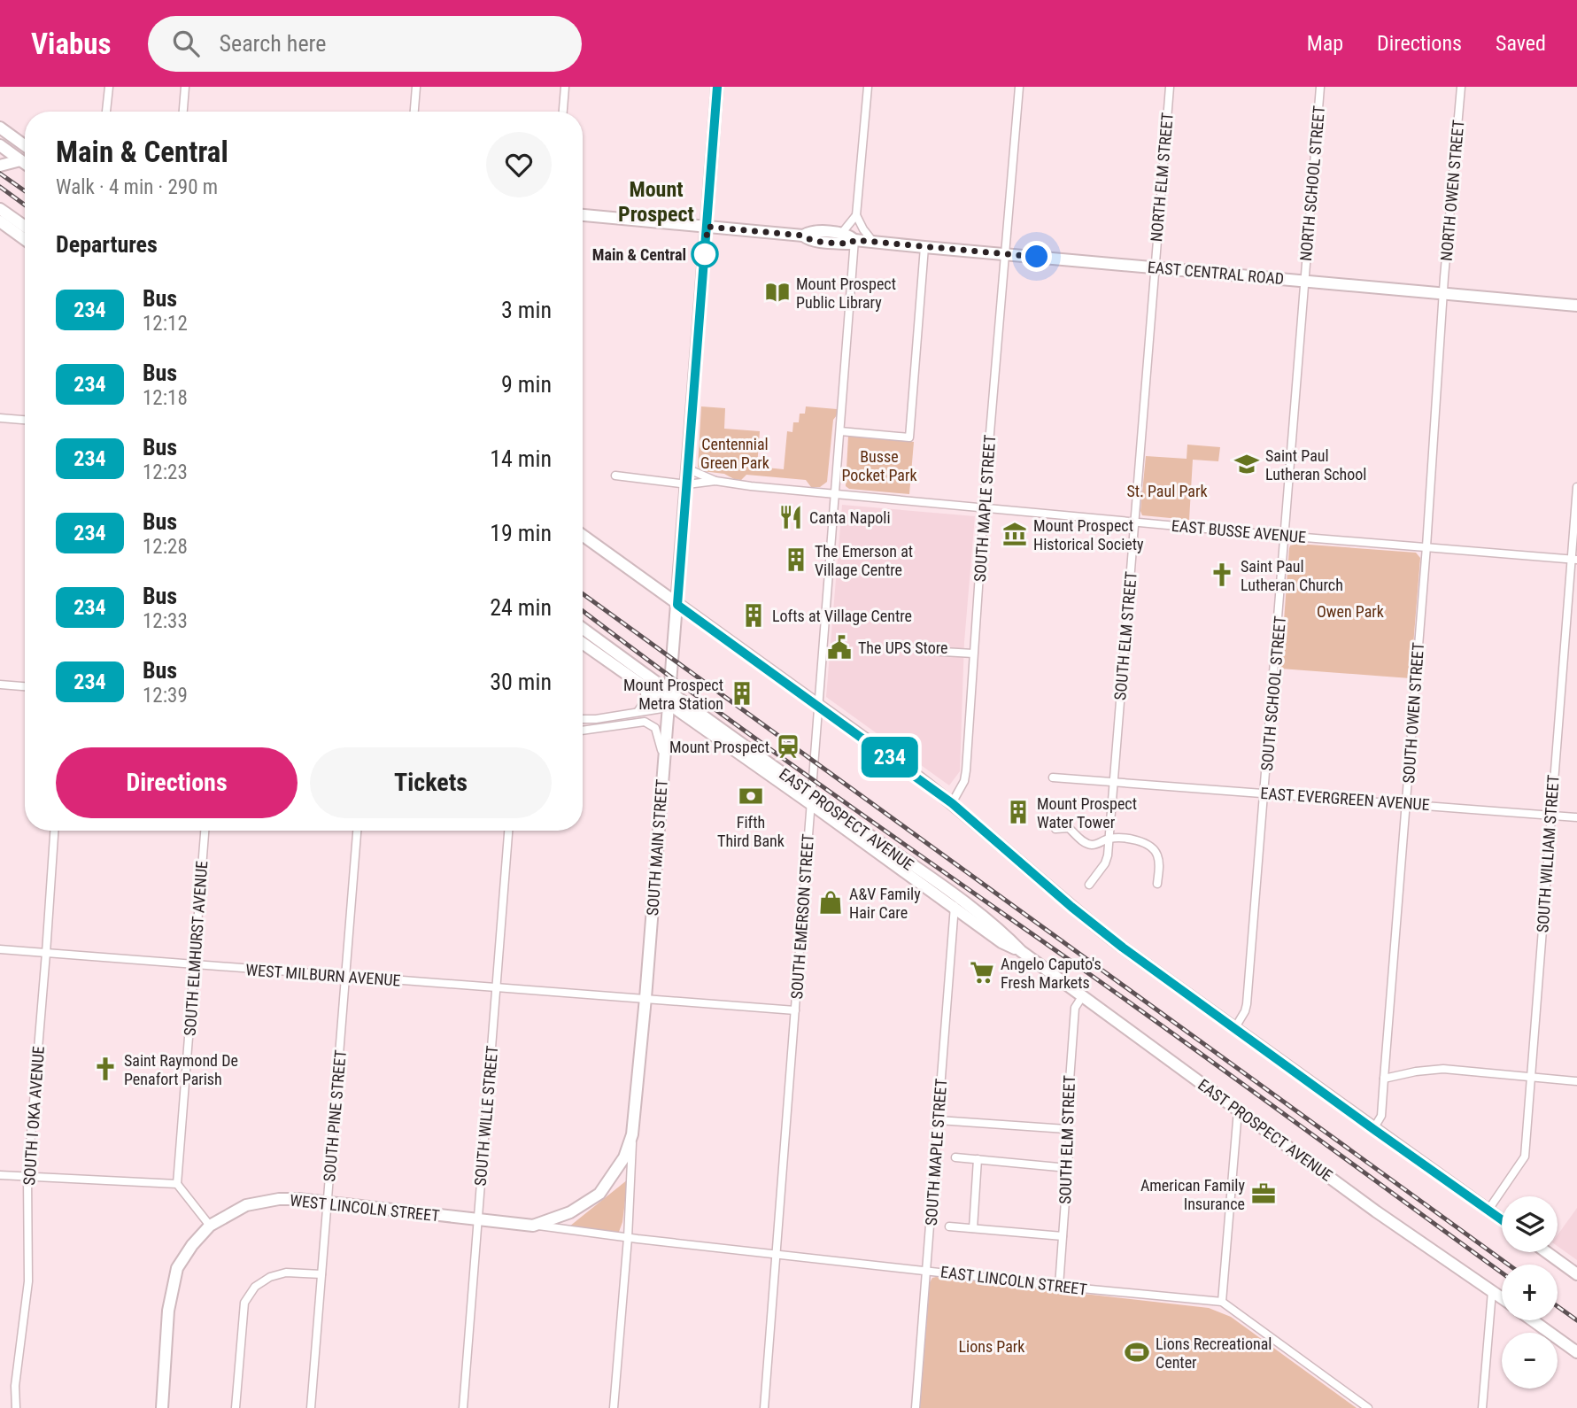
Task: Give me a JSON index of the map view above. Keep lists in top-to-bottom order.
{
  "streets": {
    "main road": [
      "EAST CENTRAL ROAD",
      "EAST PROSPECT AVENUE",
      "SOUTH MAIN STREET",
      "WEST LINCOLN STREET"
    ],
    "street": [
      "NORTH ELM STREET",
      "NORTH SCHOOL STREET",
      "NORTH OWEN STREET",
      "SOUTH MAPLE STREET",
      "EAST BUSSE AVENUE",
      "SOUTH ELM STREET",
      "SOUTH SCHOOL STREET",
      "SOUTH OWEN STREET",
      "EAST EVERGREEN AVENUE",
      "SOUTH WILLIAM STREET",
      "SOUTH EMERSON STREET",
      "SOUTH ELMHURST AVENUE",
      "WEST MILBURN AVENUE",
      "SOUTH I OKA AVENUE",
      "SOUTH PINE STREET",
      "SOUTH WILLE STREET",
      "EAST LINCOLN STREET"
    ]
  },
  "crossings": [
    ["NORTH ELM STREET", "EAST CENTRAL ROAD"],
    ["NORTH ELM STREET", "SOUTH ELM STREET"],
    ["NORTH SCHOOL STREET", "EAST CENTRAL ROAD"],
    ["NORTH SCHOOL STREET", "SOUTH SCHOOL STREET"],
    ["NORTH OWEN STREET", "EAST CENTRAL ROAD"],
    ["NORTH OWEN STREET", "SOUTH OWEN STREET"],
    ["EAST CENTRAL ROAD", "SOUTH MAPLE STREET"],
    ["EAST CENTRAL ROAD", "SOUTH ELM STREET"],
    ["EAST CENTRAL ROAD", "SOUTH SCHOOL STREET"],
    ["EAST CENTRAL ROAD", "SOUTH OWEN STREET"],
    ["EAST CENTRAL ROAD", "SOUTH MAIN STREET"],
    ["EAST CENTRAL ROAD", "SOUTH EMERSON STREET"],
    ["SOUTH MAPLE STREET", "EAST BUSSE AVENUE"],
    ["SOUTH MAPLE STREET", "EAST PROSPECT AVENUE"],
    ["SOUTH MAPLE STREET", "EAST LINCOLN STREET"],
    ["EAST BUSSE AVENUE", "SOUTH ELM STREET"],
    ["EAST BUSSE AVENUE", "SOUTH SCHOOL STREET"],
    ["EAST BUSSE AVENUE", "SOUTH OWEN STREET"],
    ["EAST BUSSE AVENUE", "SOUTH MAIN STREET"],
    ["EAST BUSSE AVENUE", "SOUTH WILLIAM STREET"],
    ["EAST BUSSE AVENUE", "SOUTH EMERSON STREET"],
    ["SOUTH ELM STREET", "EAST EVERGREEN AVENUE"],
    ["SOUTH ELM STREET", "EAST PROSPECT AVENUE"],
    ["SOUTH ELM STREET", "EAST LINCOLN STREET"],
    ["SOUTH SCHOOL STREET", "EAST EVERGREEN AVENUE"],
    ["SOUTH OWEN STREET", "EAST EVERGREEN AVENUE"],
    ["EAST EVERGREEN AVENUE", "SOUTH WILLIAM STREET"],
    ["EAST PROSPECT AVENUE", "SOUTH MAIN STREET"],
    ["EAST PROSPECT AVENUE", "SOUTH EMERSON STREET"],
    ["SOUTH MAIN STREET", "WEST MILBURN AVENUE"],
    ["SOUTH MAIN STREET", "WEST LINCOLN STREET"],
    ["SOUTH MAIN STREET", "EAST LINCOLN STREET"],
    ["SOUTH EMERSON STREET", "WEST MILBURN AVENUE"],
    ["SOUTH EMERSON STREET", "EAST LINCOLN STREET"],
    ["SOUTH ELMHURST AVENUE", "WEST MILBURN AVENUE"],
    ["WEST MILBURN AVENUE", "SOUTH I OKA AVENUE"],
    ["WEST MILBURN AVENUE", "SOUTH PINE STREET"],
    ["WEST MILBURN AVENUE", "SOUTH WILLE STREET"],
    ["SOUTH PINE STREET", "WEST LINCOLN STREET"],
    ["SOUTH WILLE STREET", "WEST LINCOLN STREET"],
    ["WEST LINCOLN STREET", "EAST LINCOLN STREET"]
  ],
  "districts": ["Mount Prospect"],
  "parks": [
    "Centennial Green Park",
    "Busse Pocket Park",
    "St. Paul Park",
    "Owen Park",
    "Lions Park"
  ],
  "places": {
    "other": ["Main & Central"],
    "library": ["Mount Prospect Public Library"],
    "school or university": ["Saint Paul Lutheran School"],
    "restaurant": ["Canta Napoli"],
    "museum": ["Mount Prospect Historical Society"],
    "building": [
      "The Emerson at Village Centre",
      "Lofts at Village Centre",
      "Mount Prospect Metra Station",
      "Mount Prospect Water Tower"
    ],
    "church": ["Saint Paul Lutheran Church", "Saint Raymond De Penafort Parish"],
    "public building": ["The UPS Store"],
    "station": ["Mount Prospect"],
    "bank": ["Fifth Third Bank"],
    "shop": ["A&V Family Hair Care"],
    "supermarket": ["Angelo Caputo's Fresh Markets"],
    "office": ["American Family Insurance"],
    "sports": ["Lions Recreational Center"]
  },
  "lines": ["bus line 234"],
  "page": {
    "header": "Viabus",
    "search": "Search here",
    "nav": ["Map", "Directions", "Saved"],
    "on_map": "234",
    "heading": [
      ["Main & Central", "Walk · 4 min · 290 m"],
      "Departures"
    ],
    "list": [
      {
        "mark": "234",
        "name": "Bus",
        "note": "12:12",
        "value": "3 min"
      },
      {
        "mark": "234",
        "name": "Bus",
        "note": "12:18",
        "value": "9 min"
      },
      {
        "mark": "234",
        "name": "Bus",
        "note": "12:23",
        "value": "14 min"
      },
      {
        "mark": "234",
        "name": "Bus",
        "note": "12:28",
        "value": "19 min"
      },
      {
        "mark": "234",
        "name": "Bus",
        "note": "12:33",
        "value": "24 min"
      },
      {
        "mark": "234",
        "name": "Bus",
        "note": "12:39",
        "value": "30 min"
      }
    ],
    "buttons": ["Directions", "Tickets"],
    "map_buttons": ["+", "−"]
  }
}
